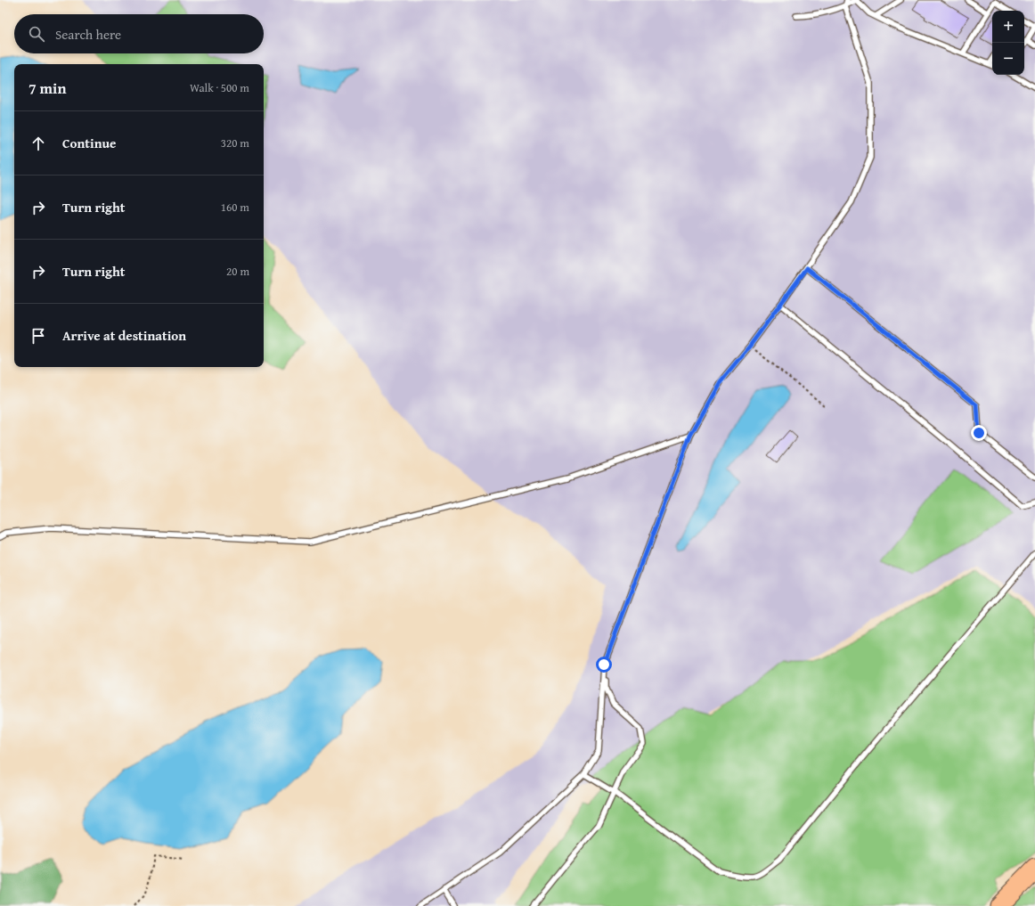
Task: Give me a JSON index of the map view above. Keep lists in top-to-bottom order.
{
  "page": {
    "map_buttons": ["+", "−"],
    "search": "Search here",
    "heading": ["7 min", "Walk · 500 m"],
    "list": [
      ["Continue", "320 m"],
      ["Turn right", "160 m"],
      ["Turn right", "20 m"],
      "Arrive at destination"
    ]
  }
}
